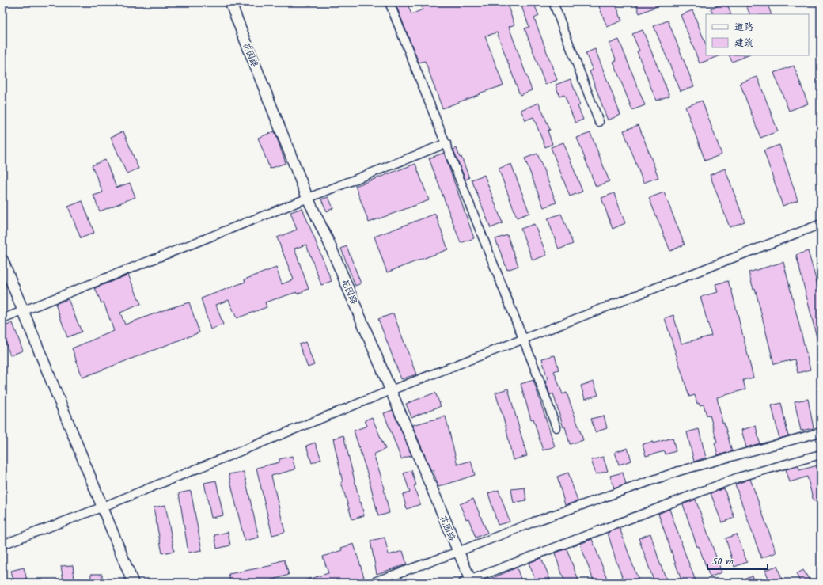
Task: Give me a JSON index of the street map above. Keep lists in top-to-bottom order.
{
  "streets": {
    "street": ["花园路"]
  },
  "legend": ["道路", "建筑"],
  "scale_bar": "50 m"
}
